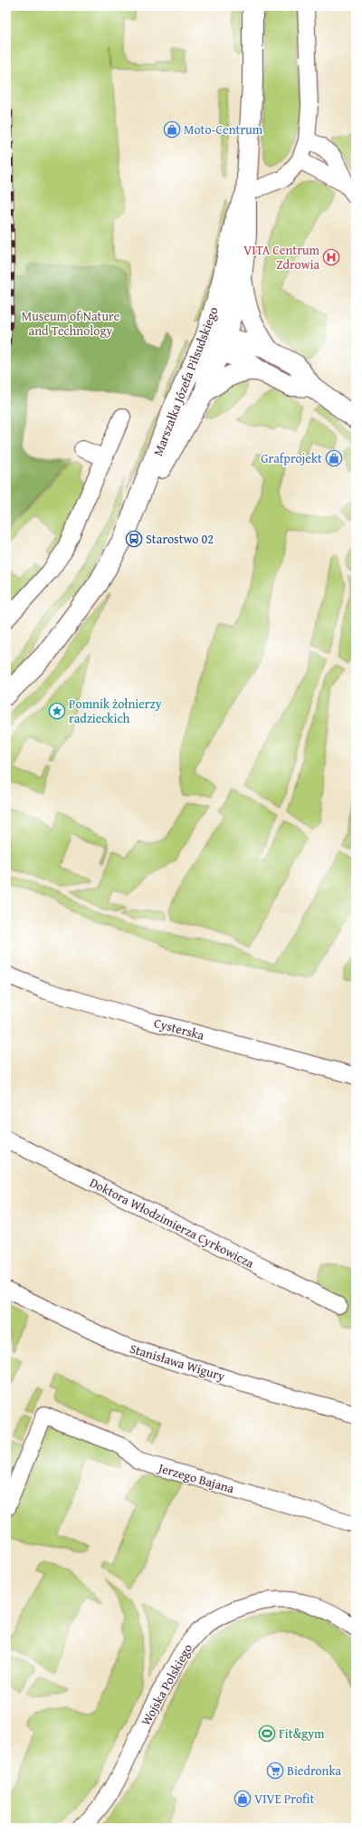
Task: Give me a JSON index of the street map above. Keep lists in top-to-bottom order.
{
  "streets": {
    "street": [
      "Marszałka Józefa Piłsudskiego",
      "Cysterska",
      "Doktora Włodzimierza Cyrkowicza",
      "Stanisława Wigury",
      "Jerzego Bajana",
      "Wojska Polskiego"
    ]
  },
  "parks": ["Museum of Nature and Technology"],
  "places": {
    "shop": ["Moto-Centrum", "Grafprojekt", "VIVE Profit"],
    "hospital": ["VITA Centrum Zdrowia"],
    "bus stop": ["Starostwo 02"],
    "place": ["Pomnik żołnierzy radzieckich"],
    "sports": ["Fit&gym"],
    "supermarket": ["Biedronka"]
  }
}
